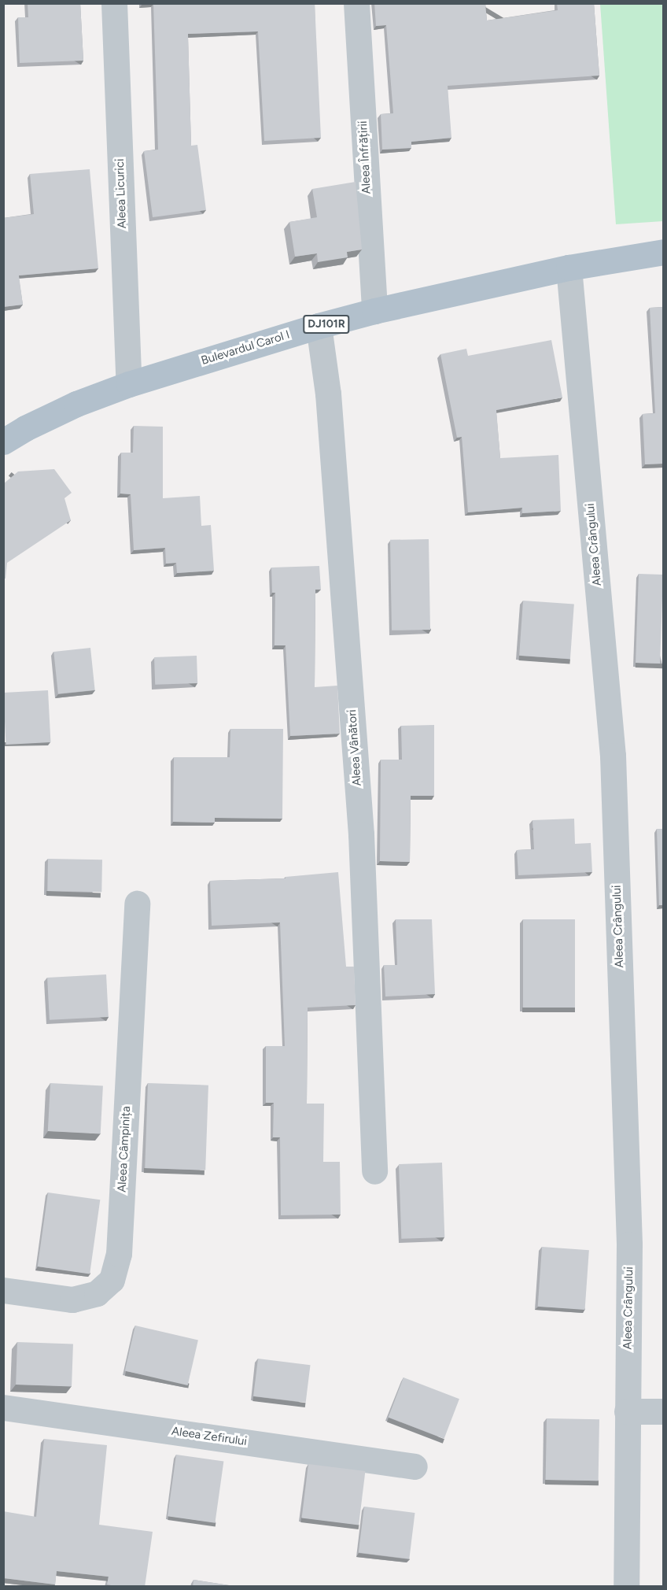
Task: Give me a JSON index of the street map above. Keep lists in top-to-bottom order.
{
  "streets": {
    "main road": ["DJ101R", "Bulevardul Carol I"],
    "street": [
      "Aleea Înfrățirii",
      "Aleea Licurici",
      "Aleea Crângului",
      "Aleea Vânători",
      "Aleea Câmpinița",
      "Aleea Zefirului"
    ]
  },
  "crossings": [
    ["Aleea Înfrățirii", "Bulevardul Carol I"],
    ["Aleea Licurici", "Bulevardul Carol I"],
    ["Bulevardul Carol I", "Aleea Crângului"],
    ["Bulevardul Carol I", "Aleea Vânători"]
  ]
}
